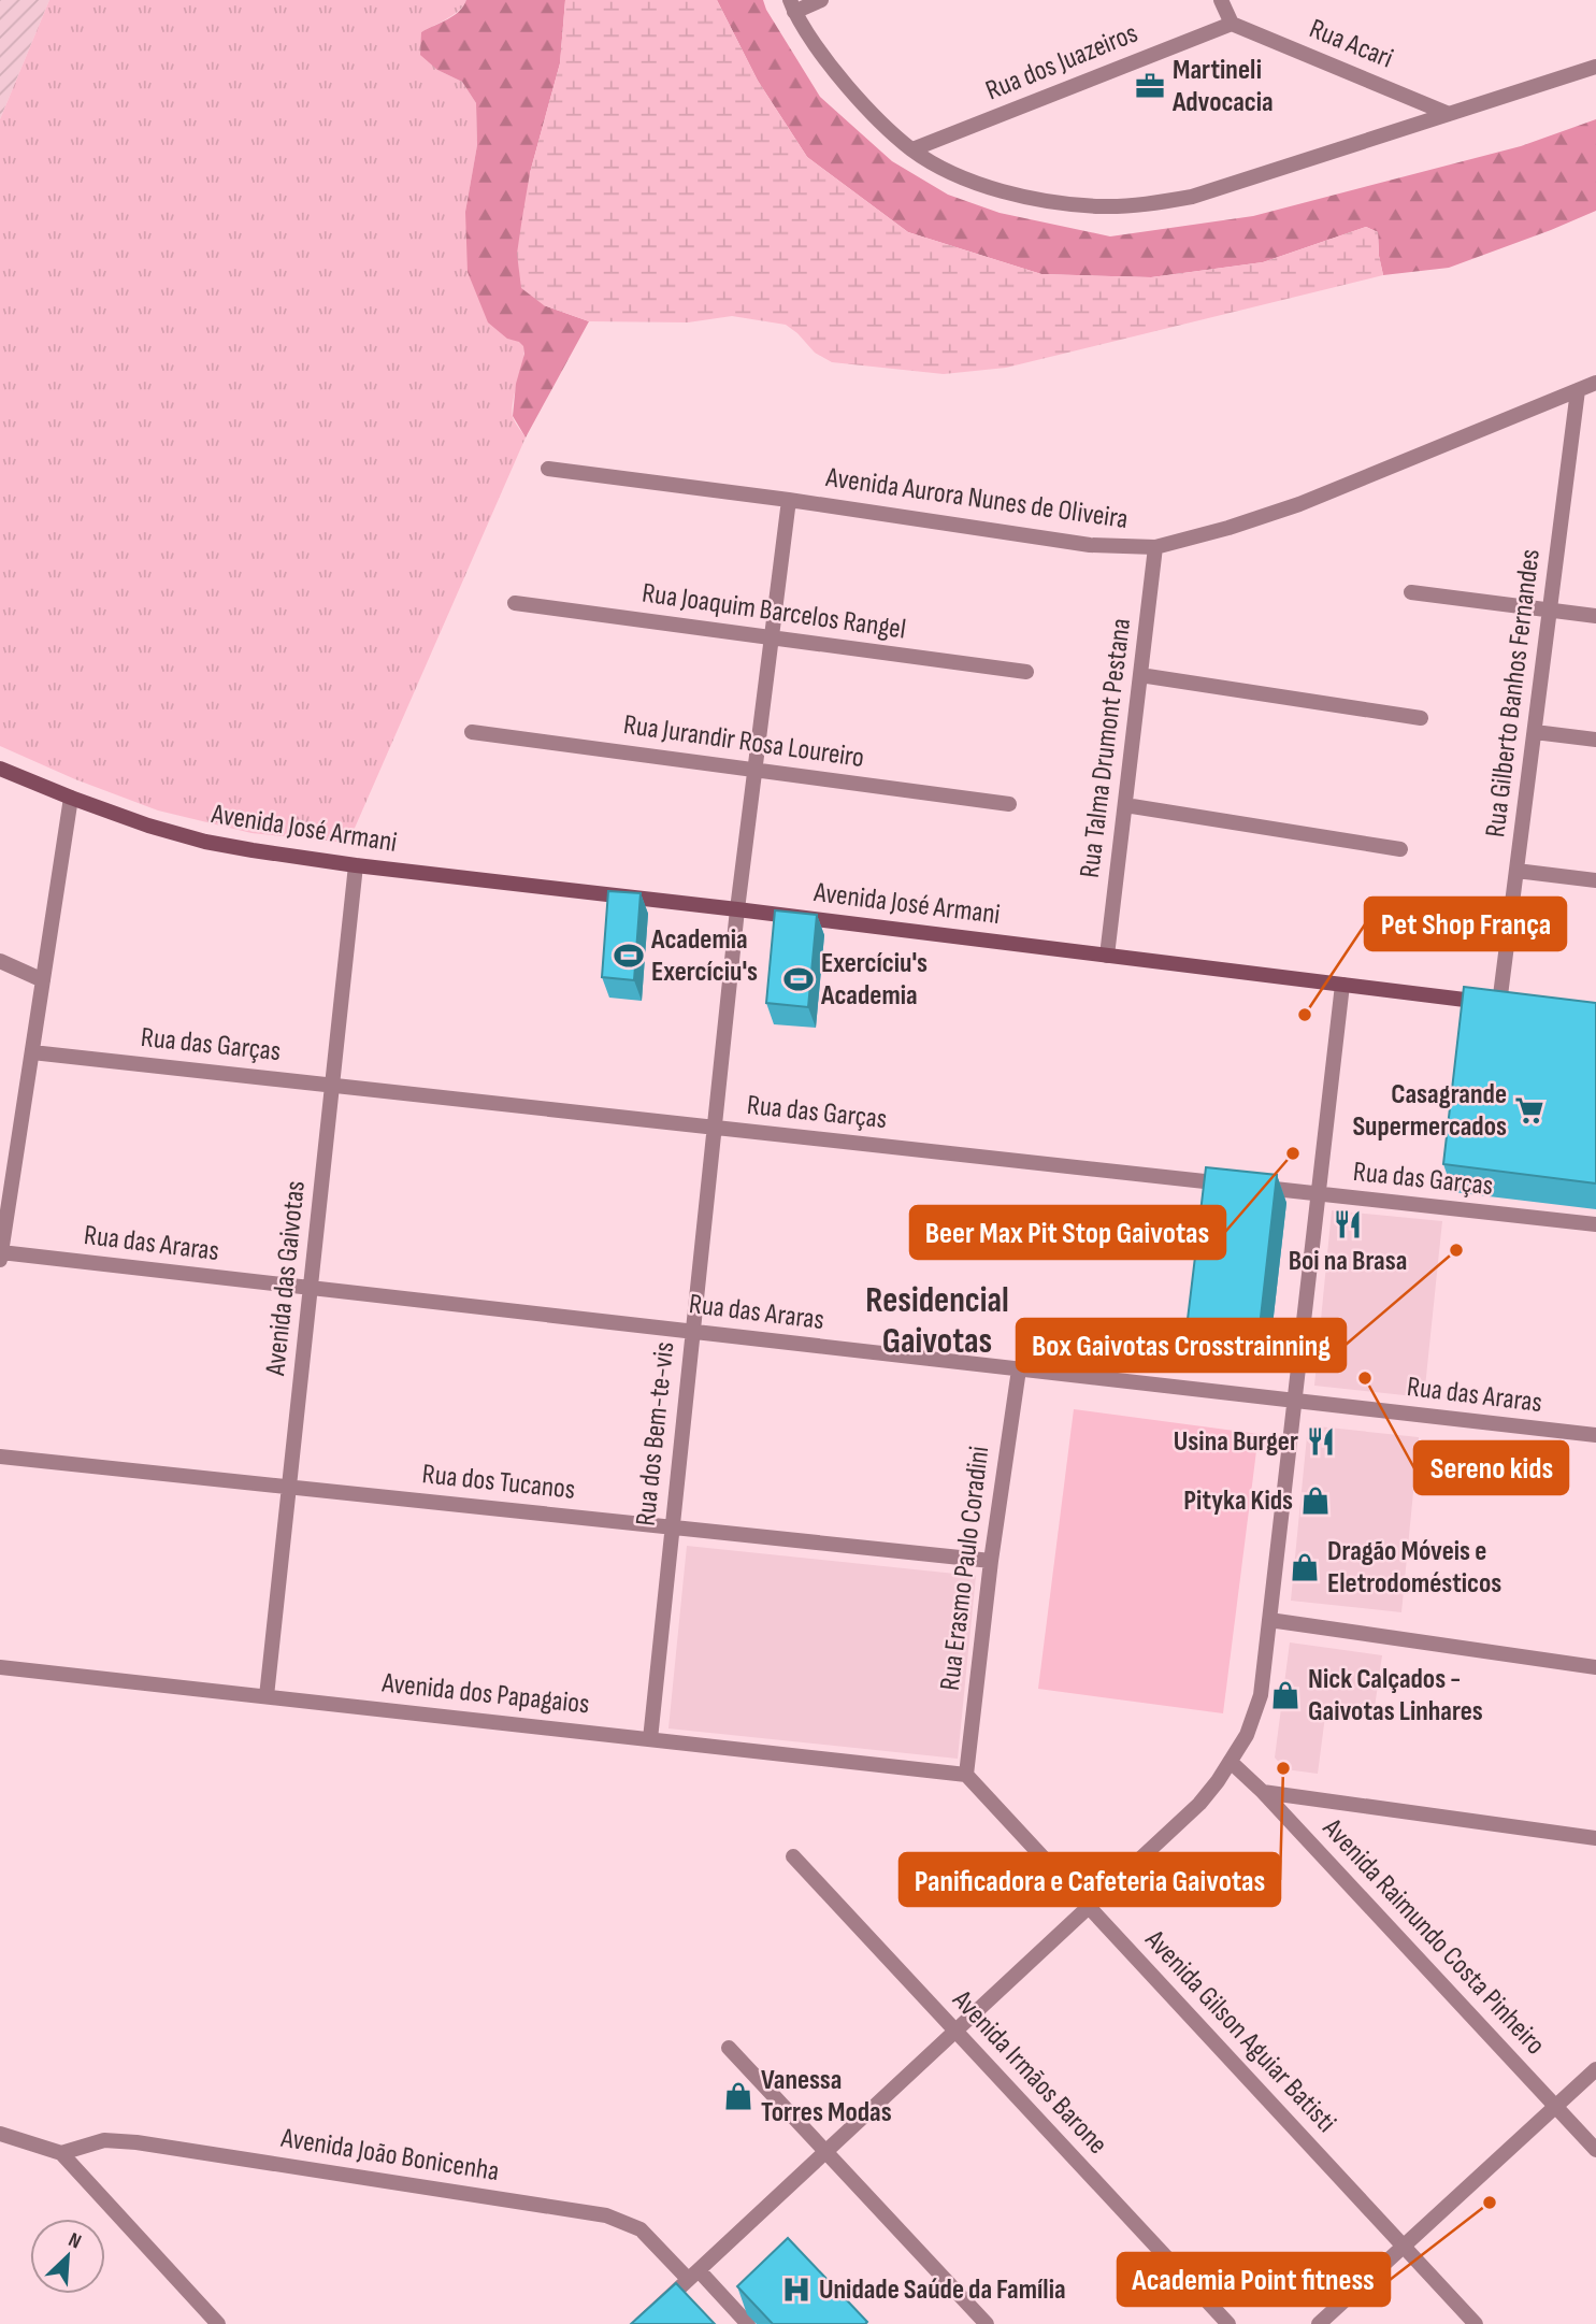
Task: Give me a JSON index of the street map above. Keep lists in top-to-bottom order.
{
  "streets": {
    "main road": ["Avenida José Armani"],
    "street": [
      "Rua Acari",
      "Rua dos Juazeiros",
      "Avenida Aurora Nunes de Oliveira",
      "Rua Joaquim Barcelos Rangel",
      "Rua Gilberto Banhos Fernandes",
      "Rua Jurandir Rosa Loureiro",
      "Rua Talma Drumont Pestana",
      "Rua das Garças",
      "Rua das Araras",
      "Avenida das Gaivotas",
      "Rua dos Bem-te-vis",
      "Rua dos Tucanos",
      "Rua Erasmo Paulo Coradini",
      "Avenida dos Papagaios",
      "Avenida Raimundo Costa Pinheiro",
      "Avenida Gilson Aguiar Batisti",
      "Avenida Irmãos Barone",
      "Avenida João Bonicenha"
    ]
  },
  "crossings": [
    ["Rua Acari", "Rua dos Juazeiros"],
    ["Avenida Aurora Nunes de Oliveira", "Rua Gilberto Banhos Fernandes"],
    ["Avenida Aurora Nunes de Oliveira", "Rua Talma Drumont Pestana"],
    ["Avenida Aurora Nunes de Oliveira", "Rua dos Bem-te-vis"],
    ["Rua Joaquim Barcelos Rangel", "Rua dos Bem-te-vis"],
    ["Rua Gilberto Banhos Fernandes", "Avenida José Armani"],
    ["Rua Jurandir Rosa Loureiro", "Rua dos Bem-te-vis"],
    ["Rua Talma Drumont Pestana", "Avenida José Armani"],
    ["Avenida José Armani", "Avenida das Gaivotas"],
    ["Avenida José Armani", "Rua dos Bem-te-vis"],
    ["Rua das Garças", "Avenida das Gaivotas"],
    ["Rua das Garças", "Rua dos Bem-te-vis"],
    ["Rua das Araras", "Avenida das Gaivotas"],
    ["Rua das Araras", "Rua dos Bem-te-vis"],
    ["Rua das Araras", "Rua Erasmo Paulo Coradini"],
    ["Avenida das Gaivotas", "Rua dos Tucanos"],
    ["Avenida das Gaivotas", "Avenida dos Papagaios"],
    ["Rua dos Bem-te-vis", "Rua dos Tucanos"],
    ["Rua dos Bem-te-vis", "Avenida dos Papagaios"],
    ["Rua dos Tucanos", "Rua Erasmo Paulo Coradini"],
    ["Rua Erasmo Paulo Coradini", "Avenida dos Papagaios"],
    ["Rua Erasmo Paulo Coradini", "Avenida Gilson Aguiar Batisti"],
    ["Avenida dos Papagaios", "Avenida Gilson Aguiar Batisti"]
  ],
  "districts": ["Residencial Gaivotas"],
  "places": {
    "office": ["Martineli Advocacia"],
    "sports": ["Academia Exercíciu's", "Exercíciu's Academia"],
    "other": [
      "Pet Shop França",
      "Beer Max Pit Stop Gaivotas",
      "Box Gaivotas Crosstrainning",
      "Sereno kids",
      "Panificadora e Cafeteria Gaivotas",
      "Academia Point fitness"
    ],
    "supermarket": ["Casagrande Supermercados"],
    "restaurant": ["Boi na Brasa", "Usina Burger"],
    "shop": [
      "Pityka Kids",
      "Dragão Móveis e Eletrodomésticos",
      "Nick Calçados - Gaivotas Linhares",
      "Vanessa Torres Modas"
    ],
    "hospital": ["Unidade Saúde da Família"]
  },
  "north": "top right"
}
